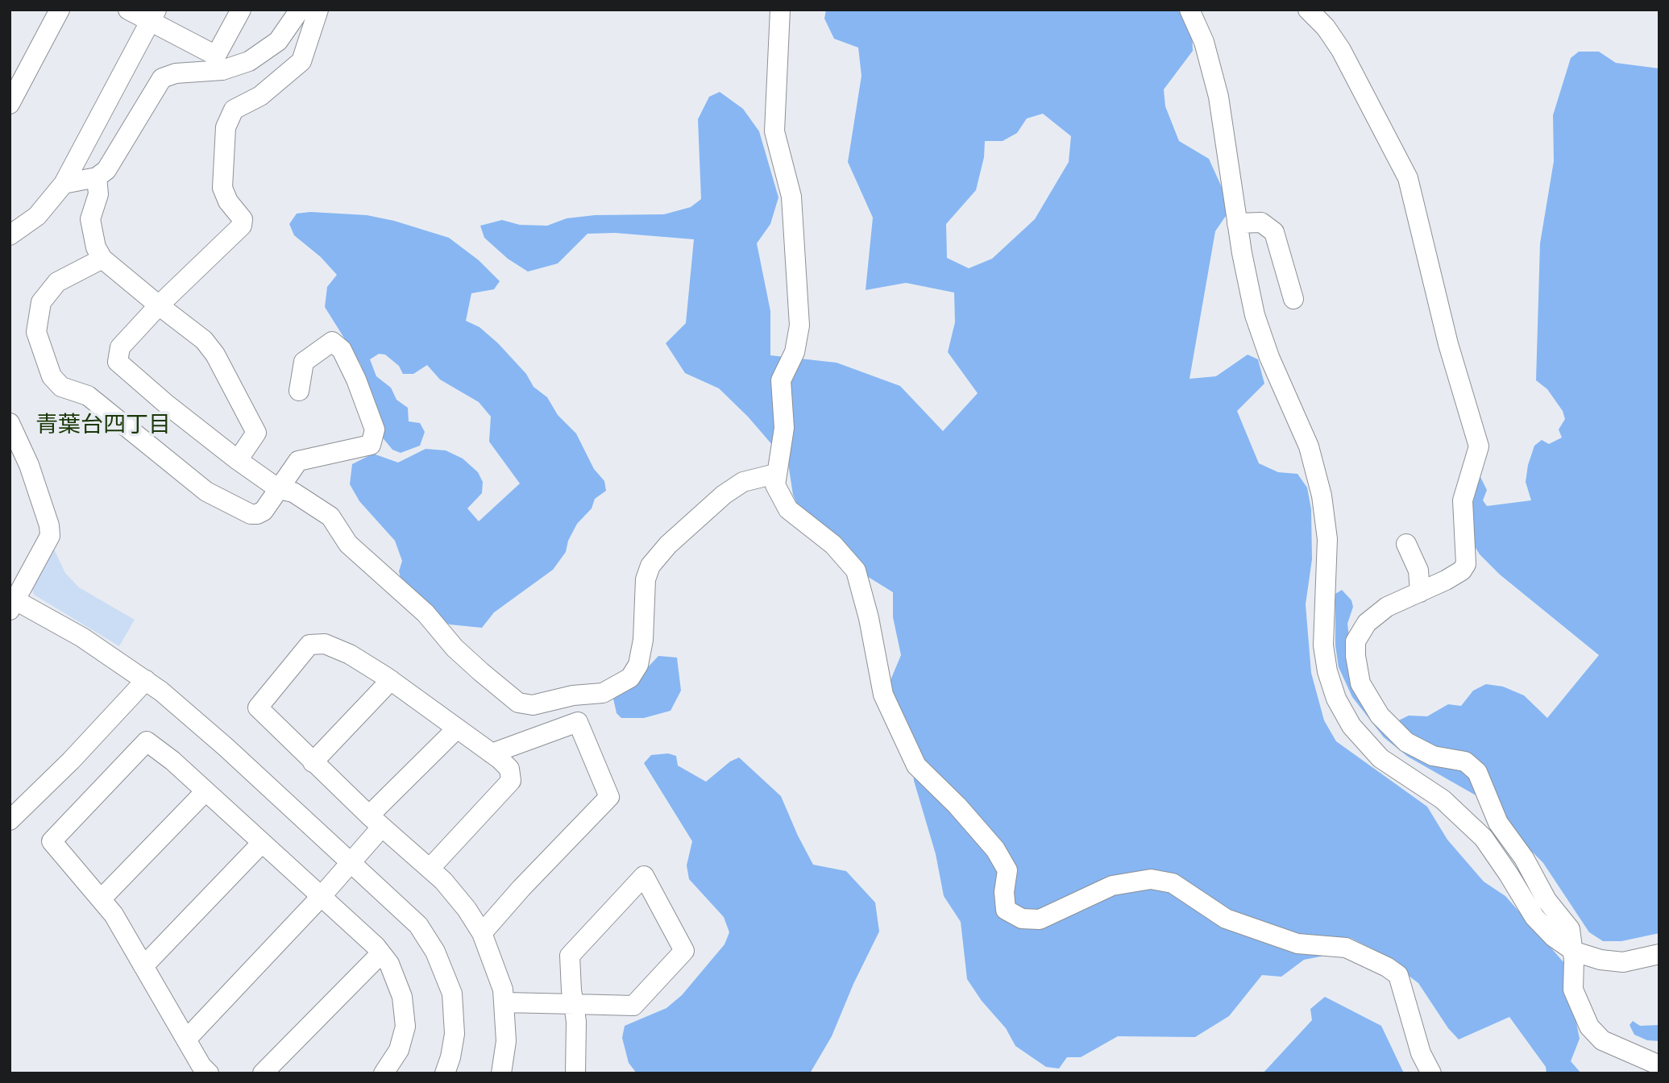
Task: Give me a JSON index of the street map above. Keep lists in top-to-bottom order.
{
  "districts": ["青葉台四丁目"]
}
